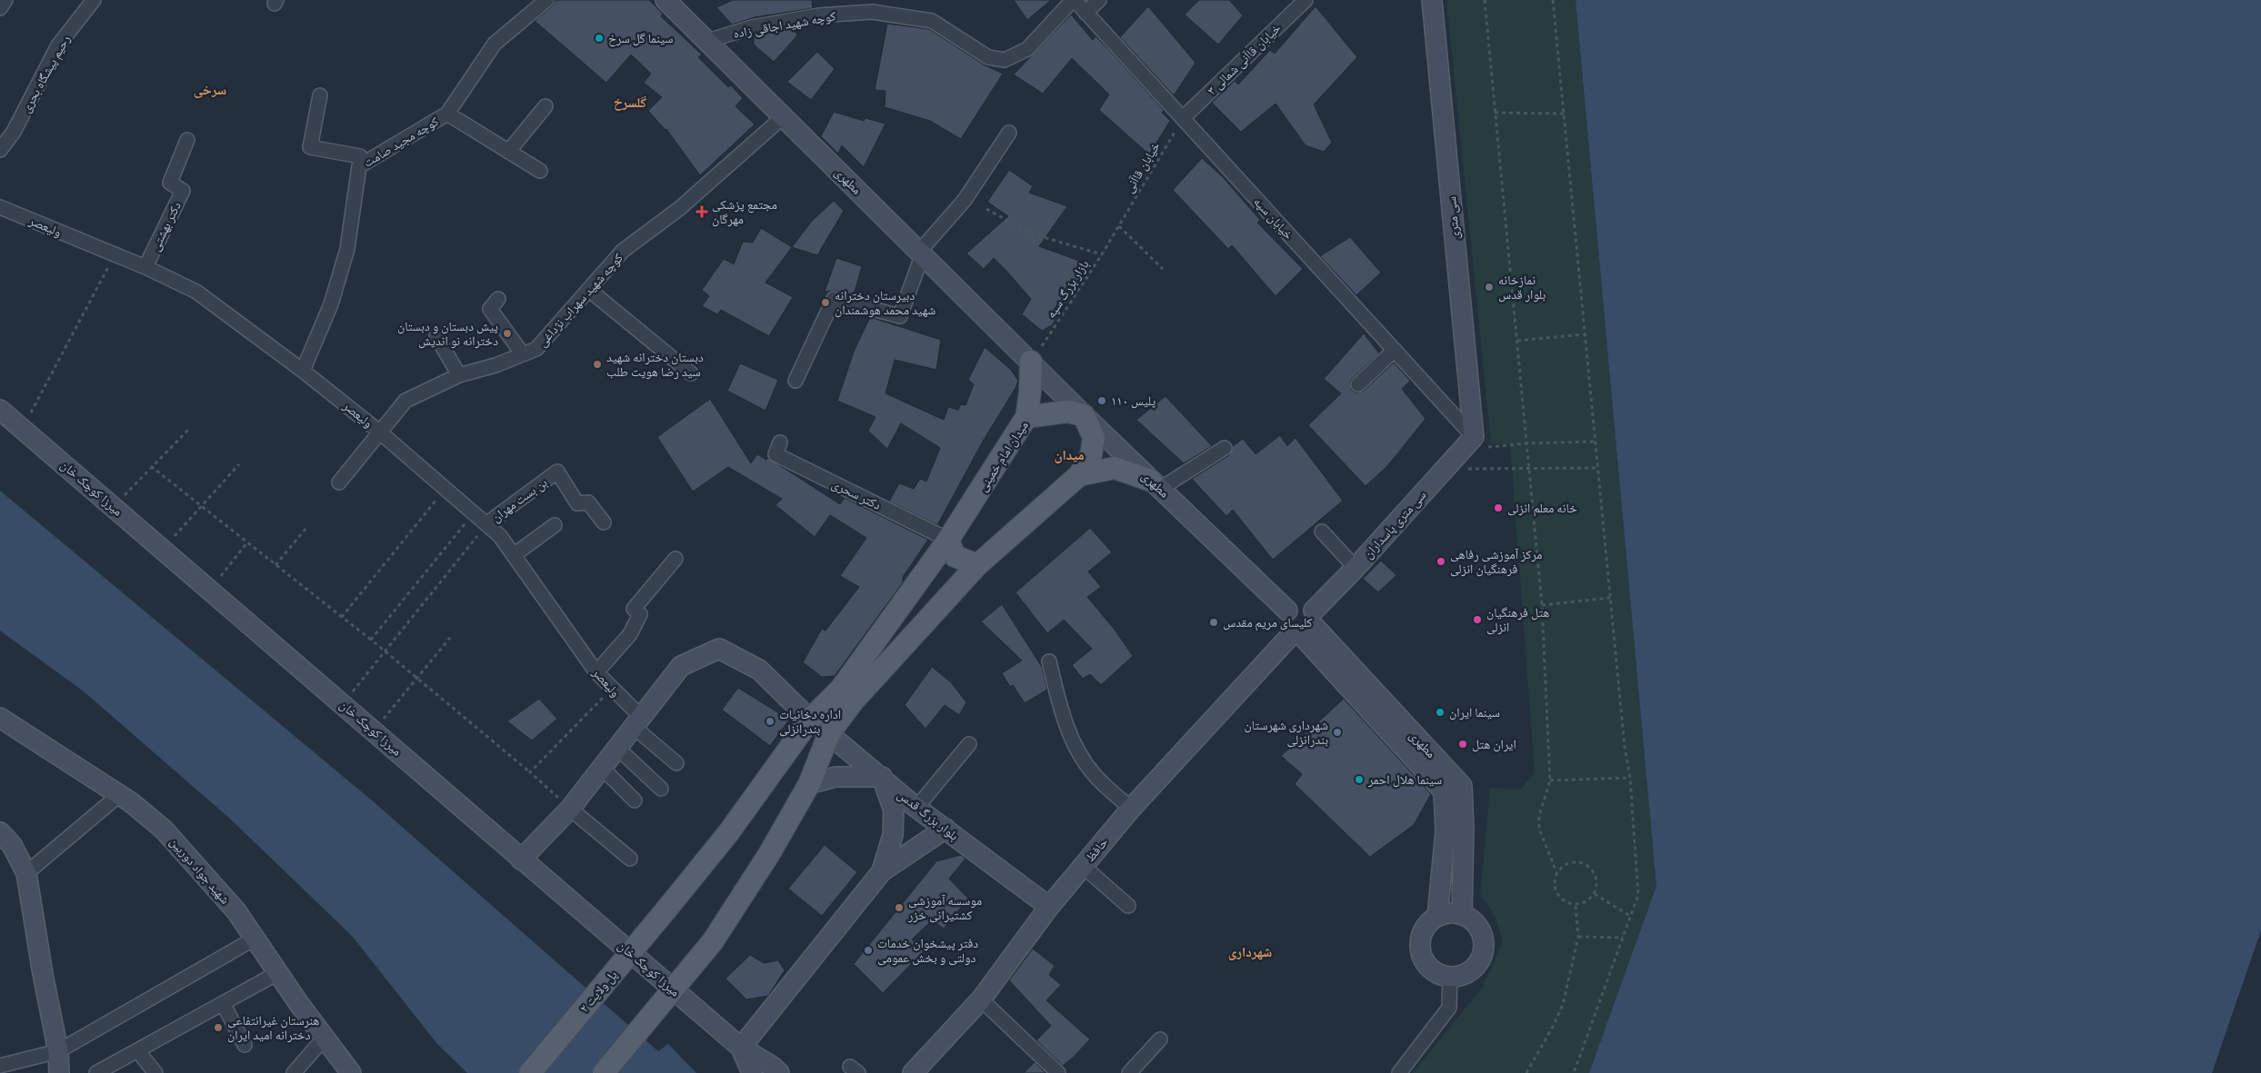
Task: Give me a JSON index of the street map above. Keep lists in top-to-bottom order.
{
  "streets": {
    "main road": ["میدان امام خمینی", "پل ولایت ۲"],
    "street": [
      "کوچه شهید اجاقی زاده",
      "خیابان قاآنی شمالی ۳",
      "رحیم پیشگاه بحری",
      "کوچه مجید صامت",
      "مطهری",
      "خیابان سپه",
      "سی متری",
      "ولیعصر",
      "دکتر بهشتی",
      "کوچه شهید سهراب نژداغی",
      "میرزا کوچک خان",
      "دکتر سحری",
      "بن بست مهران",
      "سی متری پاسداران",
      "بلوار بزرگ قدس",
      "حافظ",
      "شهید جواد دوربین"
    ],
    "path": ["خیابان قاآنی", "بازار بزرگ سپه"]
  },
  "crossings": [
    ["کوچه شهید اجاقی زاده", "مطهری"],
    ["کوچه شهید اجاقی زاده", "خیابان سپه"],
    ["خیابان قاآنی شمالی ۳", "خیابان قاآنی"],
    ["خیابان قاآنی شمالی ۳", "خیابان سپه"],
    ["کوچه مجید صامت", "ولیعصر"],
    ["خیابان قاآنی", "خیابان سپه"],
    ["خیابان قاآنی", "بازار بزرگ سپه"],
    ["مطهری", "بازار بزرگ سپه"],
    ["مطهری", "کوچه شهید سهراب نژداغی"],
    ["مطهری", "میدان امام خمینی"],
    ["مطهری", "سی متری پاسداران"],
    ["مطهری", "حافظ"],
    ["خیابان سپه", "سی متری"],
    ["خیابان سپه", "سی متری پاسداران"],
    ["سی متری", "سی متری پاسداران"],
    ["ولیعصر", "دکتر بهشتی"],
    ["ولیعصر", "کوچه شهید سهراب نژداغی"],
    ["ولیعصر", "بن بست مهران"],
    ["ولیعصر", "بلوار بزرگ قدس"],
    ["میدان امام خمینی", "دکتر سحری"],
    ["میدان امام خمینی", "بلوار بزرگ قدس"],
    ["میدان امام خمینی", "پل ولایت ۲"],
    ["سی متری پاسداران", "حافظ"],
    ["بلوار بزرگ قدس", "حافظ"],
    ["بلوار بزرگ قدس", "پل ولایت ۲"]
  ],
  "districts": [
    "سرخی",
    "گلسرخ",
    "میدان",
    "شهرداری"
  ],
  "places": {
    "other": [
      "سینما گل سرخ",
      "نمازخانه بلوار قدس",
      "دبیرستان دخترانه شهید محمد هوشمندان",
      "پیش دبستان و دبستان دخترانه نو اندیش",
      "دبستان دخترانه شهید سید رضا هویت طلب",
      "پلیس ۱۱۰",
      "خانه معلم انزلی",
      "مرکز آموزشی رفاهی فرهنگیان انزلی",
      "هتل فرهنگیان انزلی",
      "کلیسای مریم مقدس",
      "سینما ایران",
      "اداره دخانیات بندرانزلی",
      "شهرداری شهرستان بندرانزلی",
      "ایران هتل",
      "سینما هلال احمر",
      "موسسه آموزشی کشتیرانی خزر",
      "دفتر پیشخوان خدمات دولتی و بخش عمومی",
      "هنرستان غیرانتفاعی دخترانه امید ایران"
    ],
    "health": ["مجتمع پزشکی مهرگان"]
  }
}
